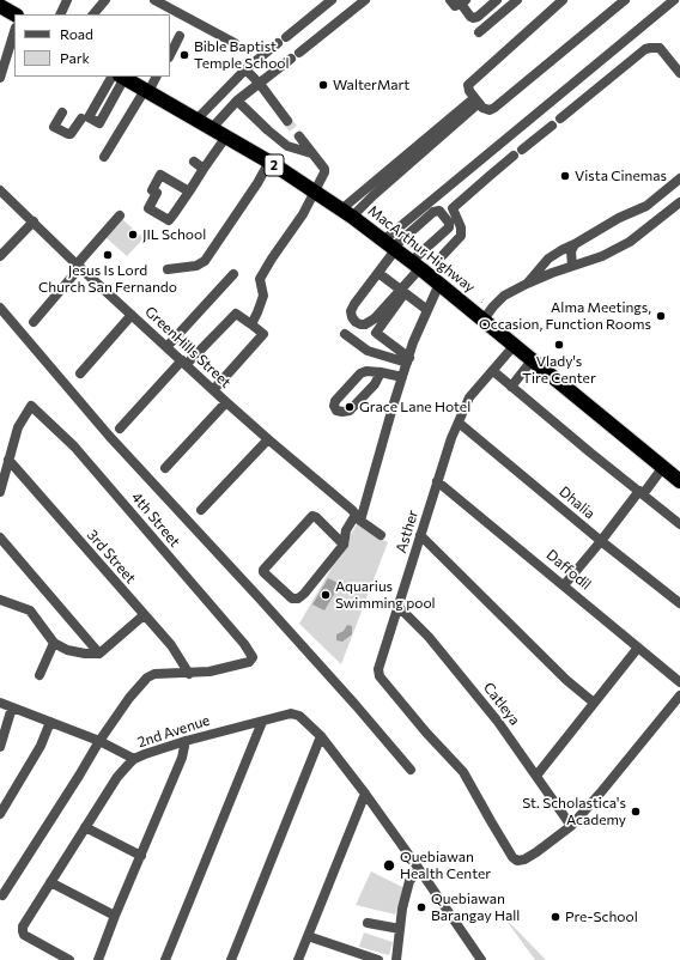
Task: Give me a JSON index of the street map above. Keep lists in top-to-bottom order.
{
  "streets": {
    "highway": ["2", "MacArthur Highway"],
    "street": [
      "GreenHills Street",
      "Dhalia",
      "4th Street",
      "Asther",
      "3rd Street",
      "Daffodil",
      "Catleya",
      "2nd Avenue"
    ]
  },
  "crossings": [
    ["MacArthur Highway", "Asther"],
    ["Dhalia", "Asther"],
    ["4th Street", "3rd Street"],
    ["Asther", "Daffodil"],
    ["Asther", "Catleya"]
  ],
  "places": [
    "Bible Baptist Temple School",
    "WalterMart",
    "Vista Cinemas",
    "JIL School",
    "Jesus Is Lord Church San Fernando",
    "Alma Meetings, Occasion, Function Rooms",
    "Vlady's Tire Center",
    "Grace Lane Hotel",
    "Aquarius Swimming pool",
    "St. Scholastica's Academy",
    "Quebiawan Health Center",
    "Quebiawan Barangay Hall",
    "Pre-School"
  ],
  "legend": ["Road", "Park"]
}
